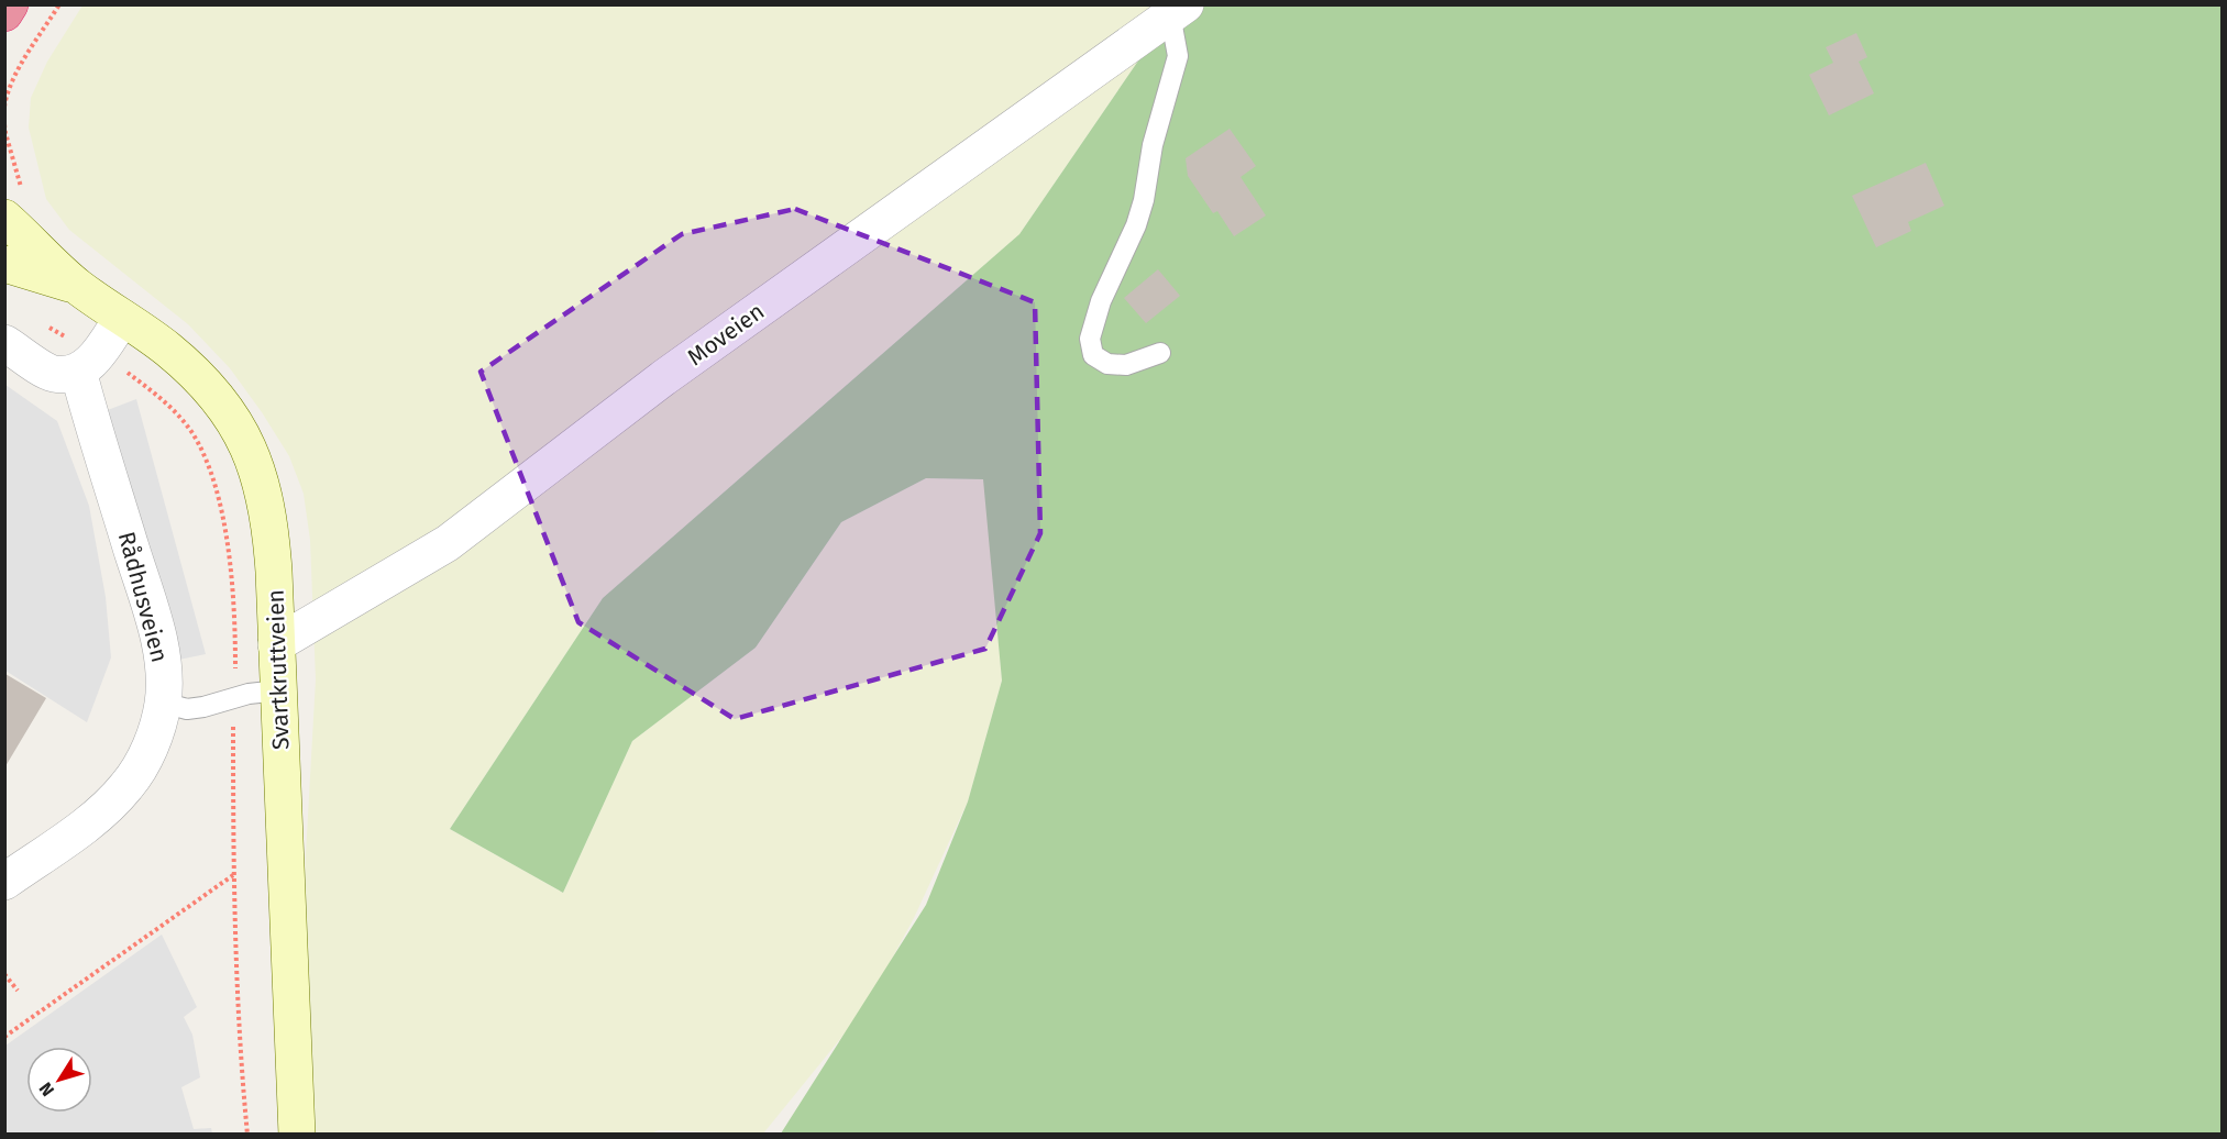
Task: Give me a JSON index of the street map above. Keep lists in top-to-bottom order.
{
  "streets": {
    "street": ["Moveien", "Rådhusveien", "Svartkruttveien"]
  },
  "crossings": [
    ["Moveien", "Svartkruttveien"]
  ],
  "north": "bottom left"
}
